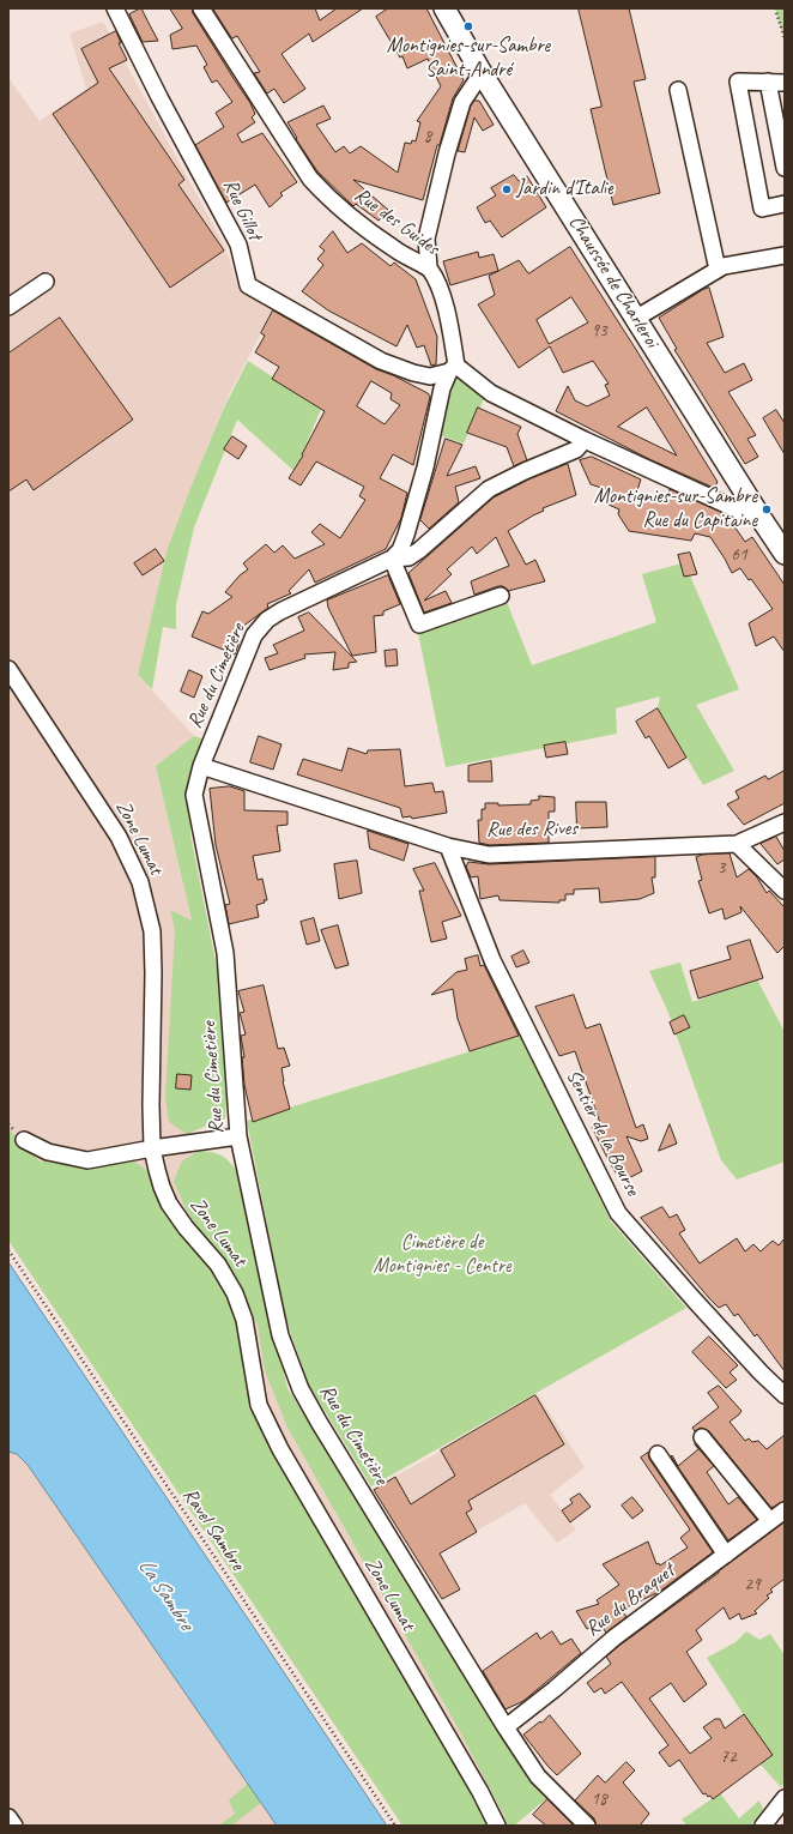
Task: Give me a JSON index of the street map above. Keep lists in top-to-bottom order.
{
  "streets": {
    "main road": ["Chaussée de Charleroi"],
    "street": [
      "Rue Gillot",
      "Rue des Guides",
      "Rue du Cimetière",
      "Rue des Rives",
      "Zone Lumat",
      "Sentier de la Bourse",
      "Rue du Braquet"
    ],
    "path": ["Ravel Sambre"]
  },
  "crossings": [
    ["Rue Gillot", "Rue des Guides"],
    ["Rue du Cimetière", "Rue des Rives"],
    ["Rue du Cimetière", "Rue du Braquet"],
    ["Rue des Rives", "Sentier de la Bourse"]
  ],
  "water": ["La Sambre"],
  "parks": ["Cimetière de Montignies - Centre"],
  "places": ["Montignies-sur-Sambre Saint-André", "Jardin d'Italie", "Montignies-sur-Sambre Rue du Capitaine"],
  "house_numbers": [
    "8",
    "93",
    "61",
    "3",
    "29",
    "72",
    "18"
  ]
}
